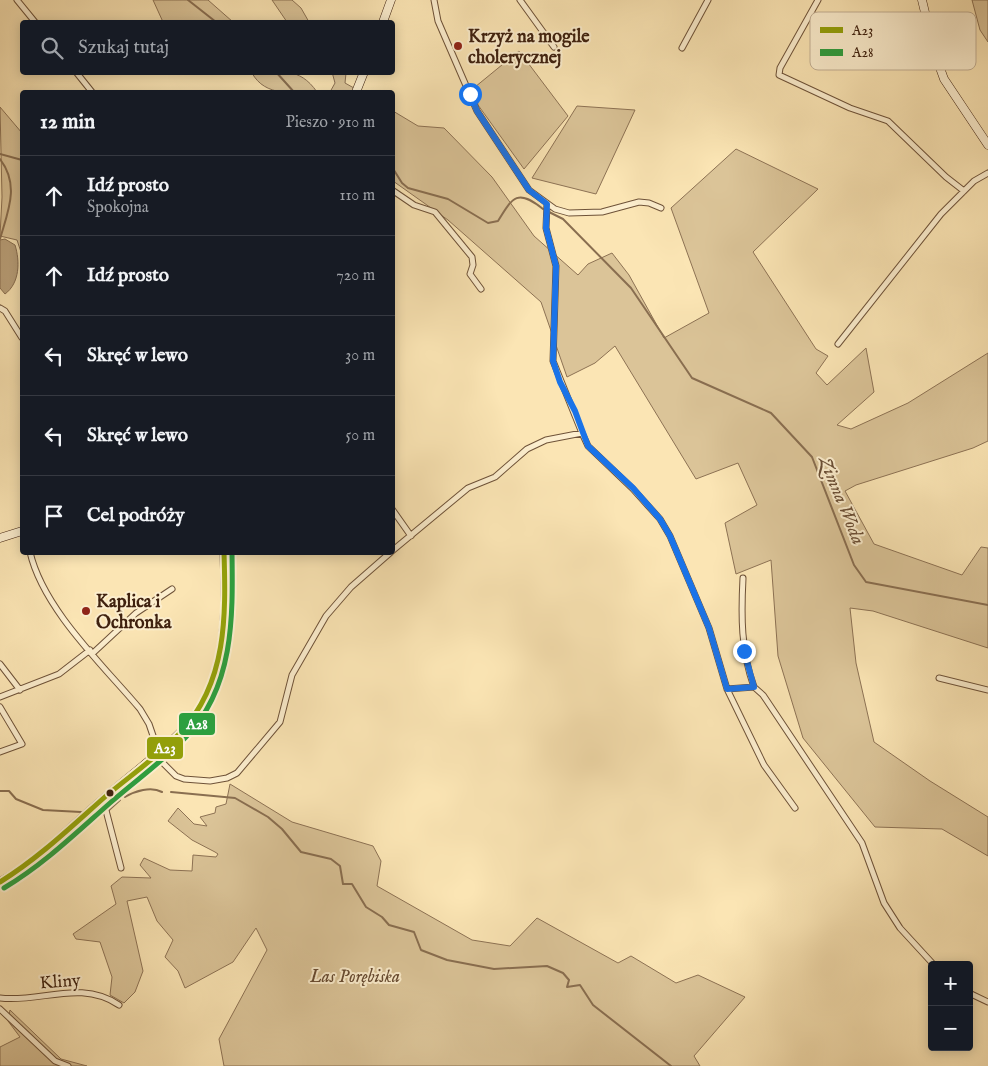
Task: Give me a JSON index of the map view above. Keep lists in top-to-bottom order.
{
  "streets": {
    "street": ["Kliny"]
  },
  "water": ["Zimna Woda"],
  "parks": ["Las Porębiska"],
  "places": ["Krzyż na mogile cholerycznej", "Kaplica i Ochronka"],
  "lines": ["transit line A23", "transit line A28"],
  "legend": ["A23", "A28"],
  "page": {
    "search": "Szukaj tutaj",
    "heading": ["12 min", "Pieszo · 910 m"],
    "list": [
      ["Idź prosto", "Spokojna", "110 m"],
      ["Idź prosto", "720 m"],
      ["Skręć w lewo", "30 m"],
      ["Skręć w lewo", "50 m"],
      "Cel podróży"
    ],
    "map_buttons": ["+", "−"]
  }
}
